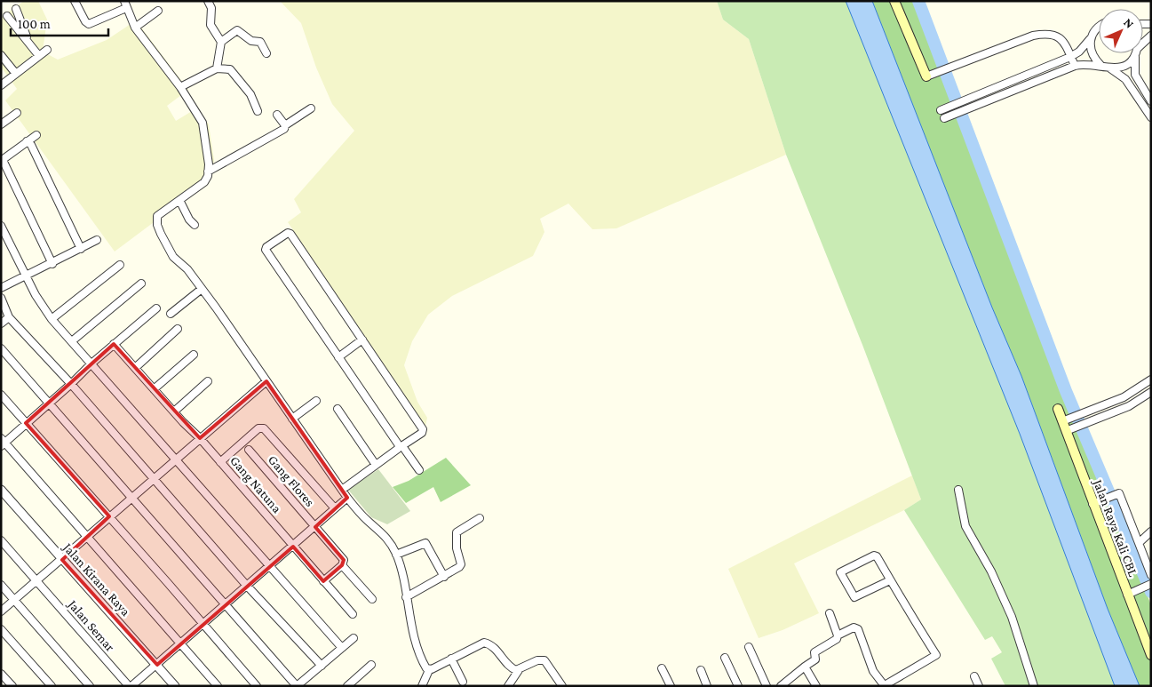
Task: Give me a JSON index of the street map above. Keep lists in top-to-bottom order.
{
  "streets": {
    "main road": ["Jalan Raya Kali CBL"],
    "street": [
      "Gang Flores",
      "Gang Natuna",
      "Jalan Kirana Raya",
      "Jalan Semar"
    ]
  },
  "scale_bar": "100 m",
  "north": "top right"
}
